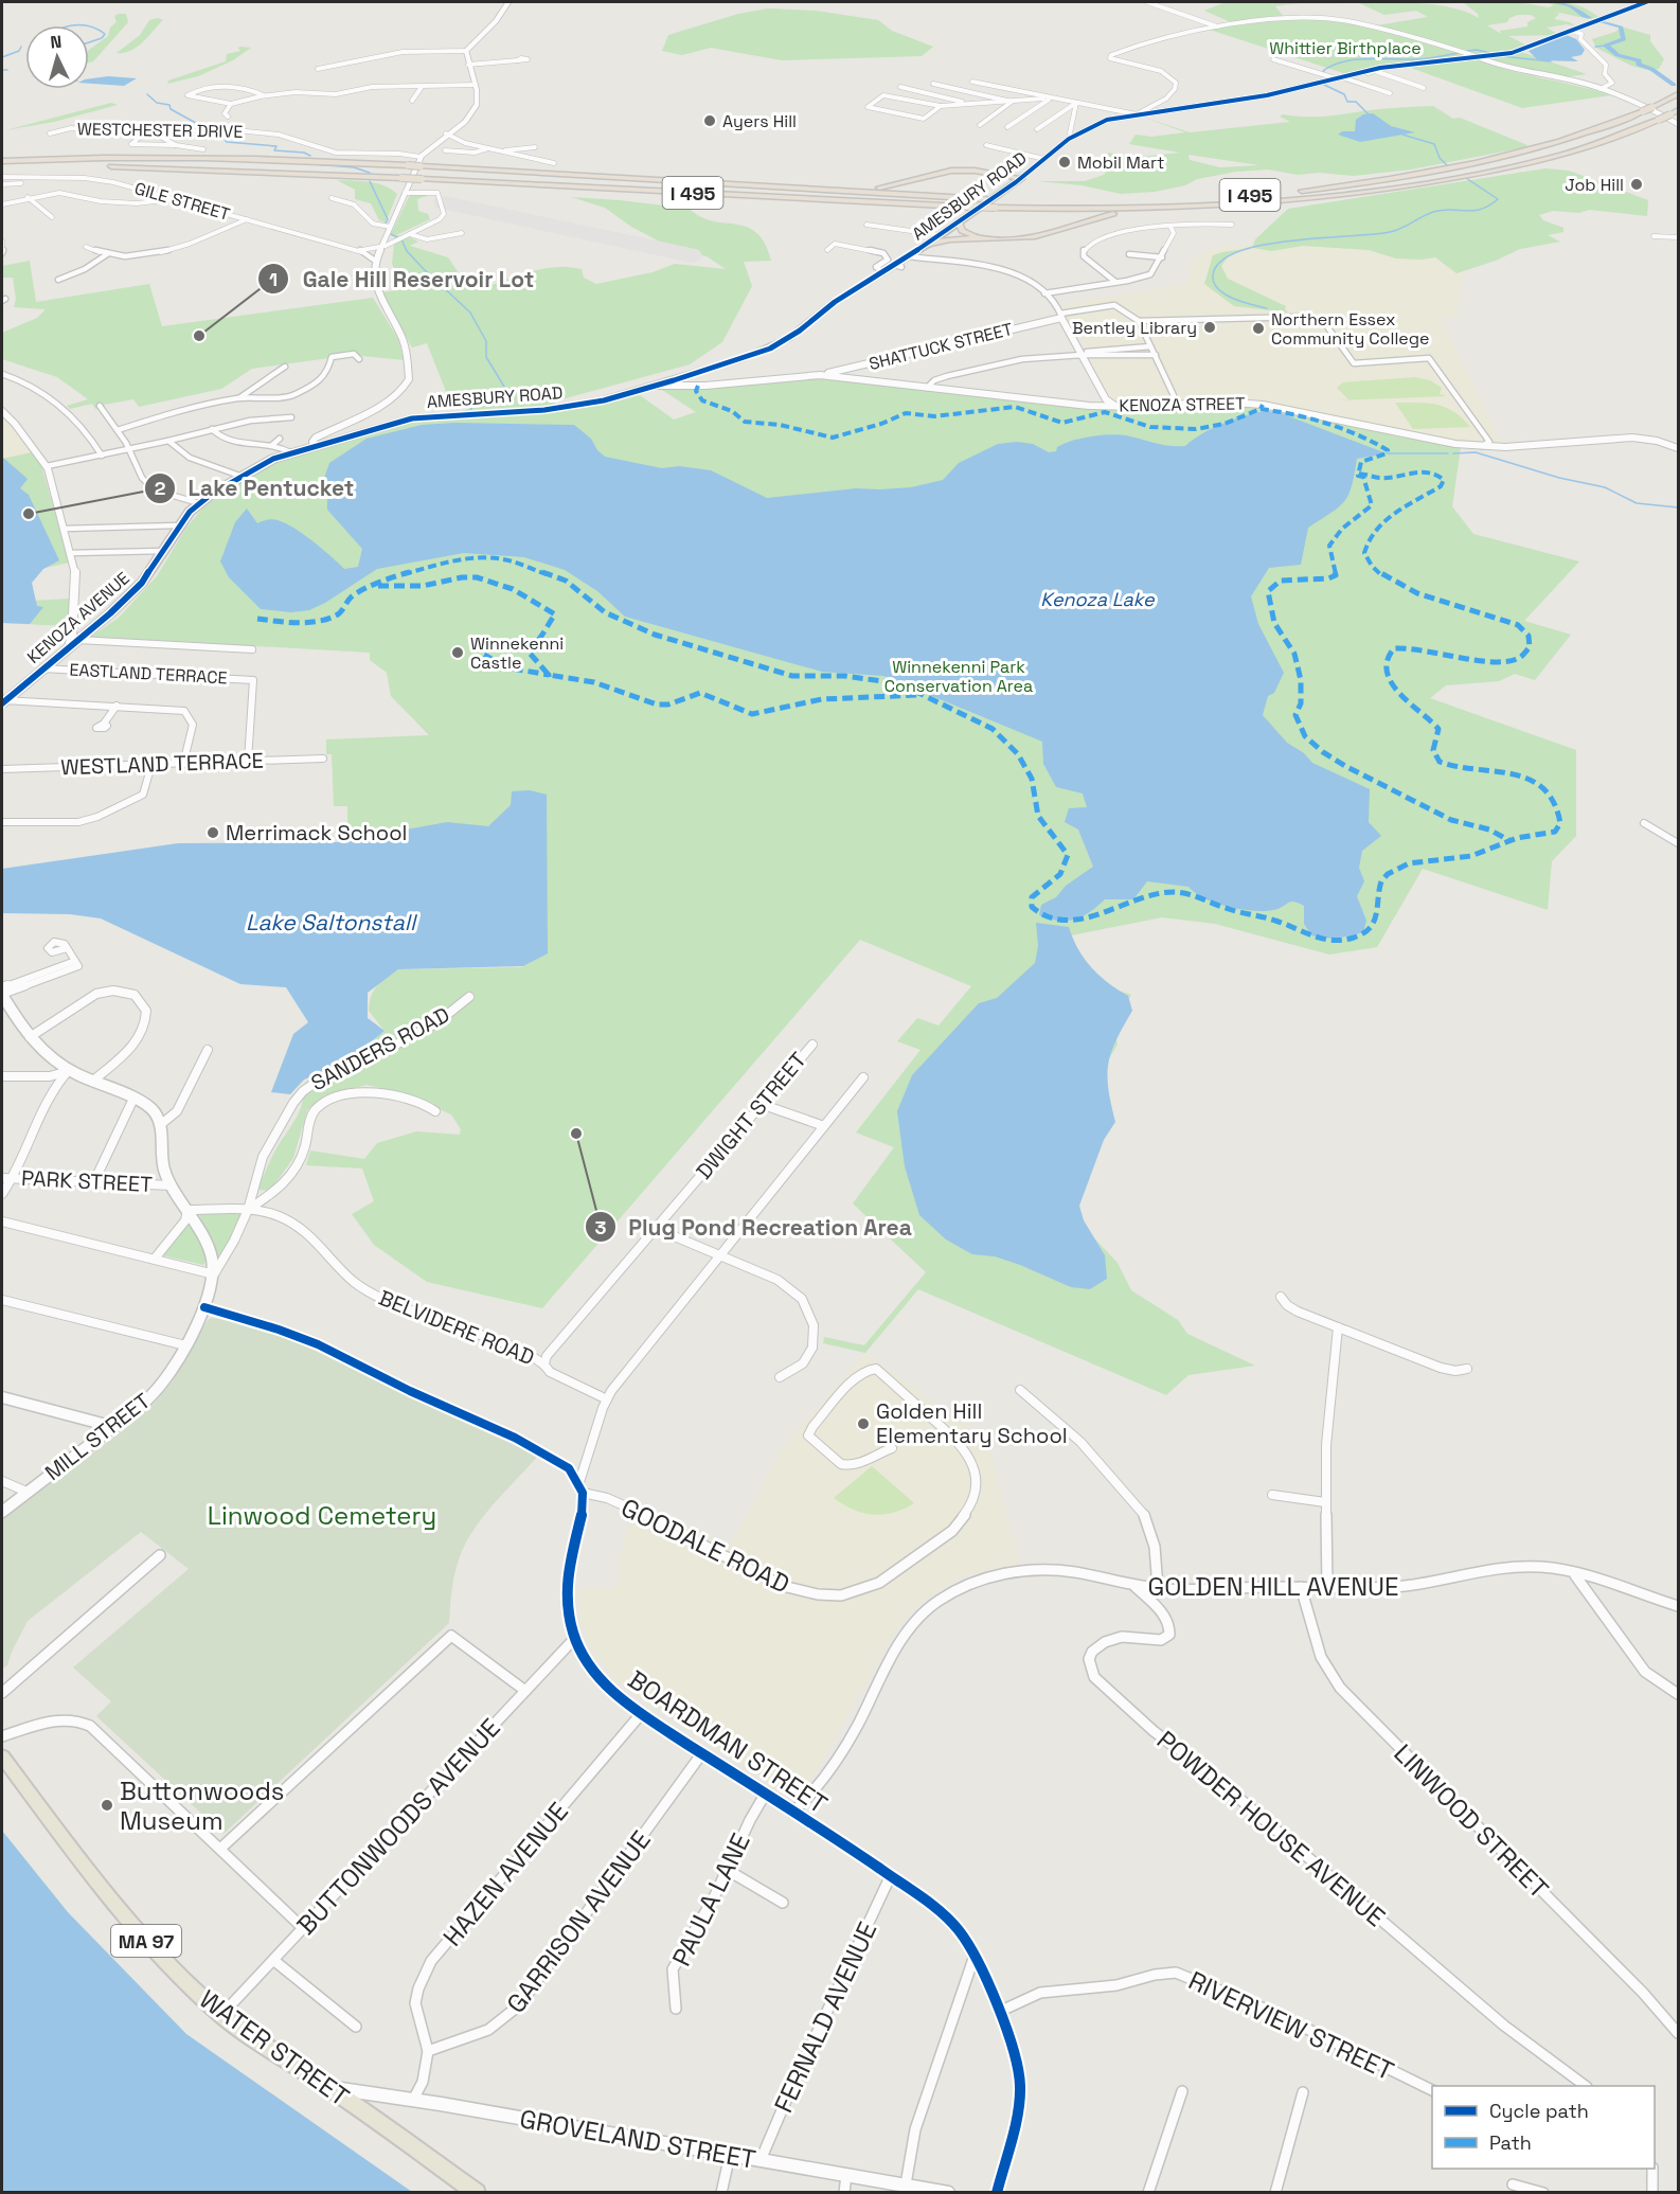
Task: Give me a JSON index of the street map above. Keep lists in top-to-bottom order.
{
  "streets": {
    "highway": ["I 495"],
    "main road": [
      "AMESBURY ROAD",
      "SHATTUCK STREET",
      "KENOZA STREET",
      "KENOZA AVENUE",
      "MILL STREET",
      "MA 97",
      "WATER STREET",
      "GROVELAND STREET"
    ],
    "street": [
      "WESTCHESTER DRIVE",
      "GILE STREET",
      "EASTLAND TERRACE",
      "WESTLAND TERRACE",
      "SANDERS ROAD",
      "DWIGHT STREET",
      "PARK STREET",
      "BELVIDERE ROAD",
      "GOODALE ROAD",
      "GOLDEN HILL AVENUE",
      "BOARDMAN STREET",
      "LINWOOD STREET",
      "BUTTONWOODS AVENUE",
      "POWDER HOUSE AVENUE",
      "HAZEN AVENUE",
      "PAULA LANE",
      "GARRISON AVENUE",
      "FERNALD AVENUE",
      "RIVERVIEW STREET"
    ]
  },
  "crossings": [
    ["AMESBURY ROAD", "KENOZA STREET"],
    ["AMESBURY ROAD", "KENOZA AVENUE"],
    ["SHATTUCK STREET", "KENOZA STREET"],
    ["KENOZA AVENUE", "EASTLAND TERRACE"],
    ["EASTLAND TERRACE", "WESTLAND TERRACE"],
    ["SANDERS ROAD", "BELVIDERE ROAD"],
    ["SANDERS ROAD", "MILL STREET"],
    ["DWIGHT STREET", "BELVIDERE ROAD"],
    ["MILL STREET", "BOARDMAN STREET"],
    ["GOODALE ROAD", "BOARDMAN STREET"],
    ["GOLDEN HILL AVENUE", "BOARDMAN STREET"],
    ["GOLDEN HILL AVENUE", "LINWOOD STREET"],
    ["GOLDEN HILL AVENUE", "POWDER HOUSE AVENUE"],
    ["BOARDMAN STREET", "BUTTONWOODS AVENUE"],
    ["BOARDMAN STREET", "HAZEN AVENUE"],
    ["BOARDMAN STREET", "PAULA LANE"],
    ["BOARDMAN STREET", "GARRISON AVENUE"],
    ["BOARDMAN STREET", "FERNALD AVENUE"],
    ["BOARDMAN STREET", "RIVERVIEW STREET"],
    ["BUTTONWOODS AVENUE", "WATER STREET"],
    ["HAZEN AVENUE", "GARRISON AVENUE"],
    ["FERNALD AVENUE", "GROVELAND STREET"],
    ["WATER STREET", "GROVELAND STREET"]
  ],
  "water": ["Kenoza Lake", "Lake Saltonstall"],
  "parks": ["Whittier Birthplace", "Winnekenni Park Conservation Area", "Linwood Cemetery"],
  "places": [
    "Ayers Hill",
    "Mobil Mart",
    "Job Hill",
    "Bentley Library",
    "Northern Essex Community College",
    "Gale Hill Reservoir Lot",
    "Lake Pentucket",
    "Winnekenni Castle",
    "Merrimack School",
    "Plug Pond Recreation Area",
    "Golden Hill Elementary School",
    "Buttonwoods Museum"
  ],
  "legend": ["Cycle path", "Path"],
  "north": "top"
}
